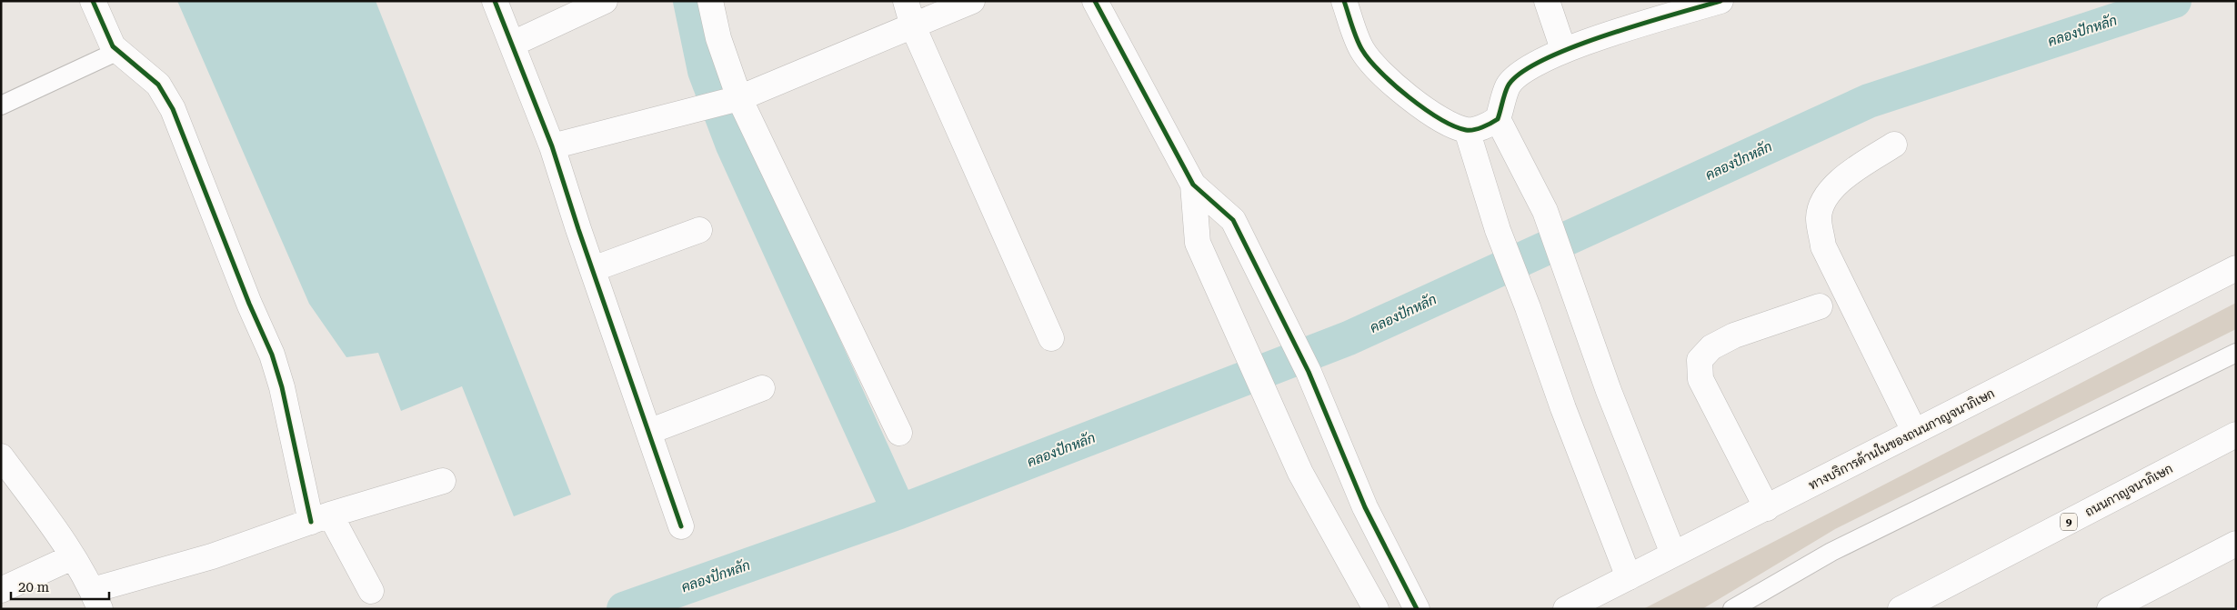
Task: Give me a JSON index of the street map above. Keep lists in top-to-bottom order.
{
  "streets": {
    "main road": ["ทางบริการด้านในของถนนกาญจนาภิเษก", "ถนนกาญจนาภิเษก", "9"]
  },
  "water": ["คลองปักหลัก"],
  "scale_bar": "20 m"
}
